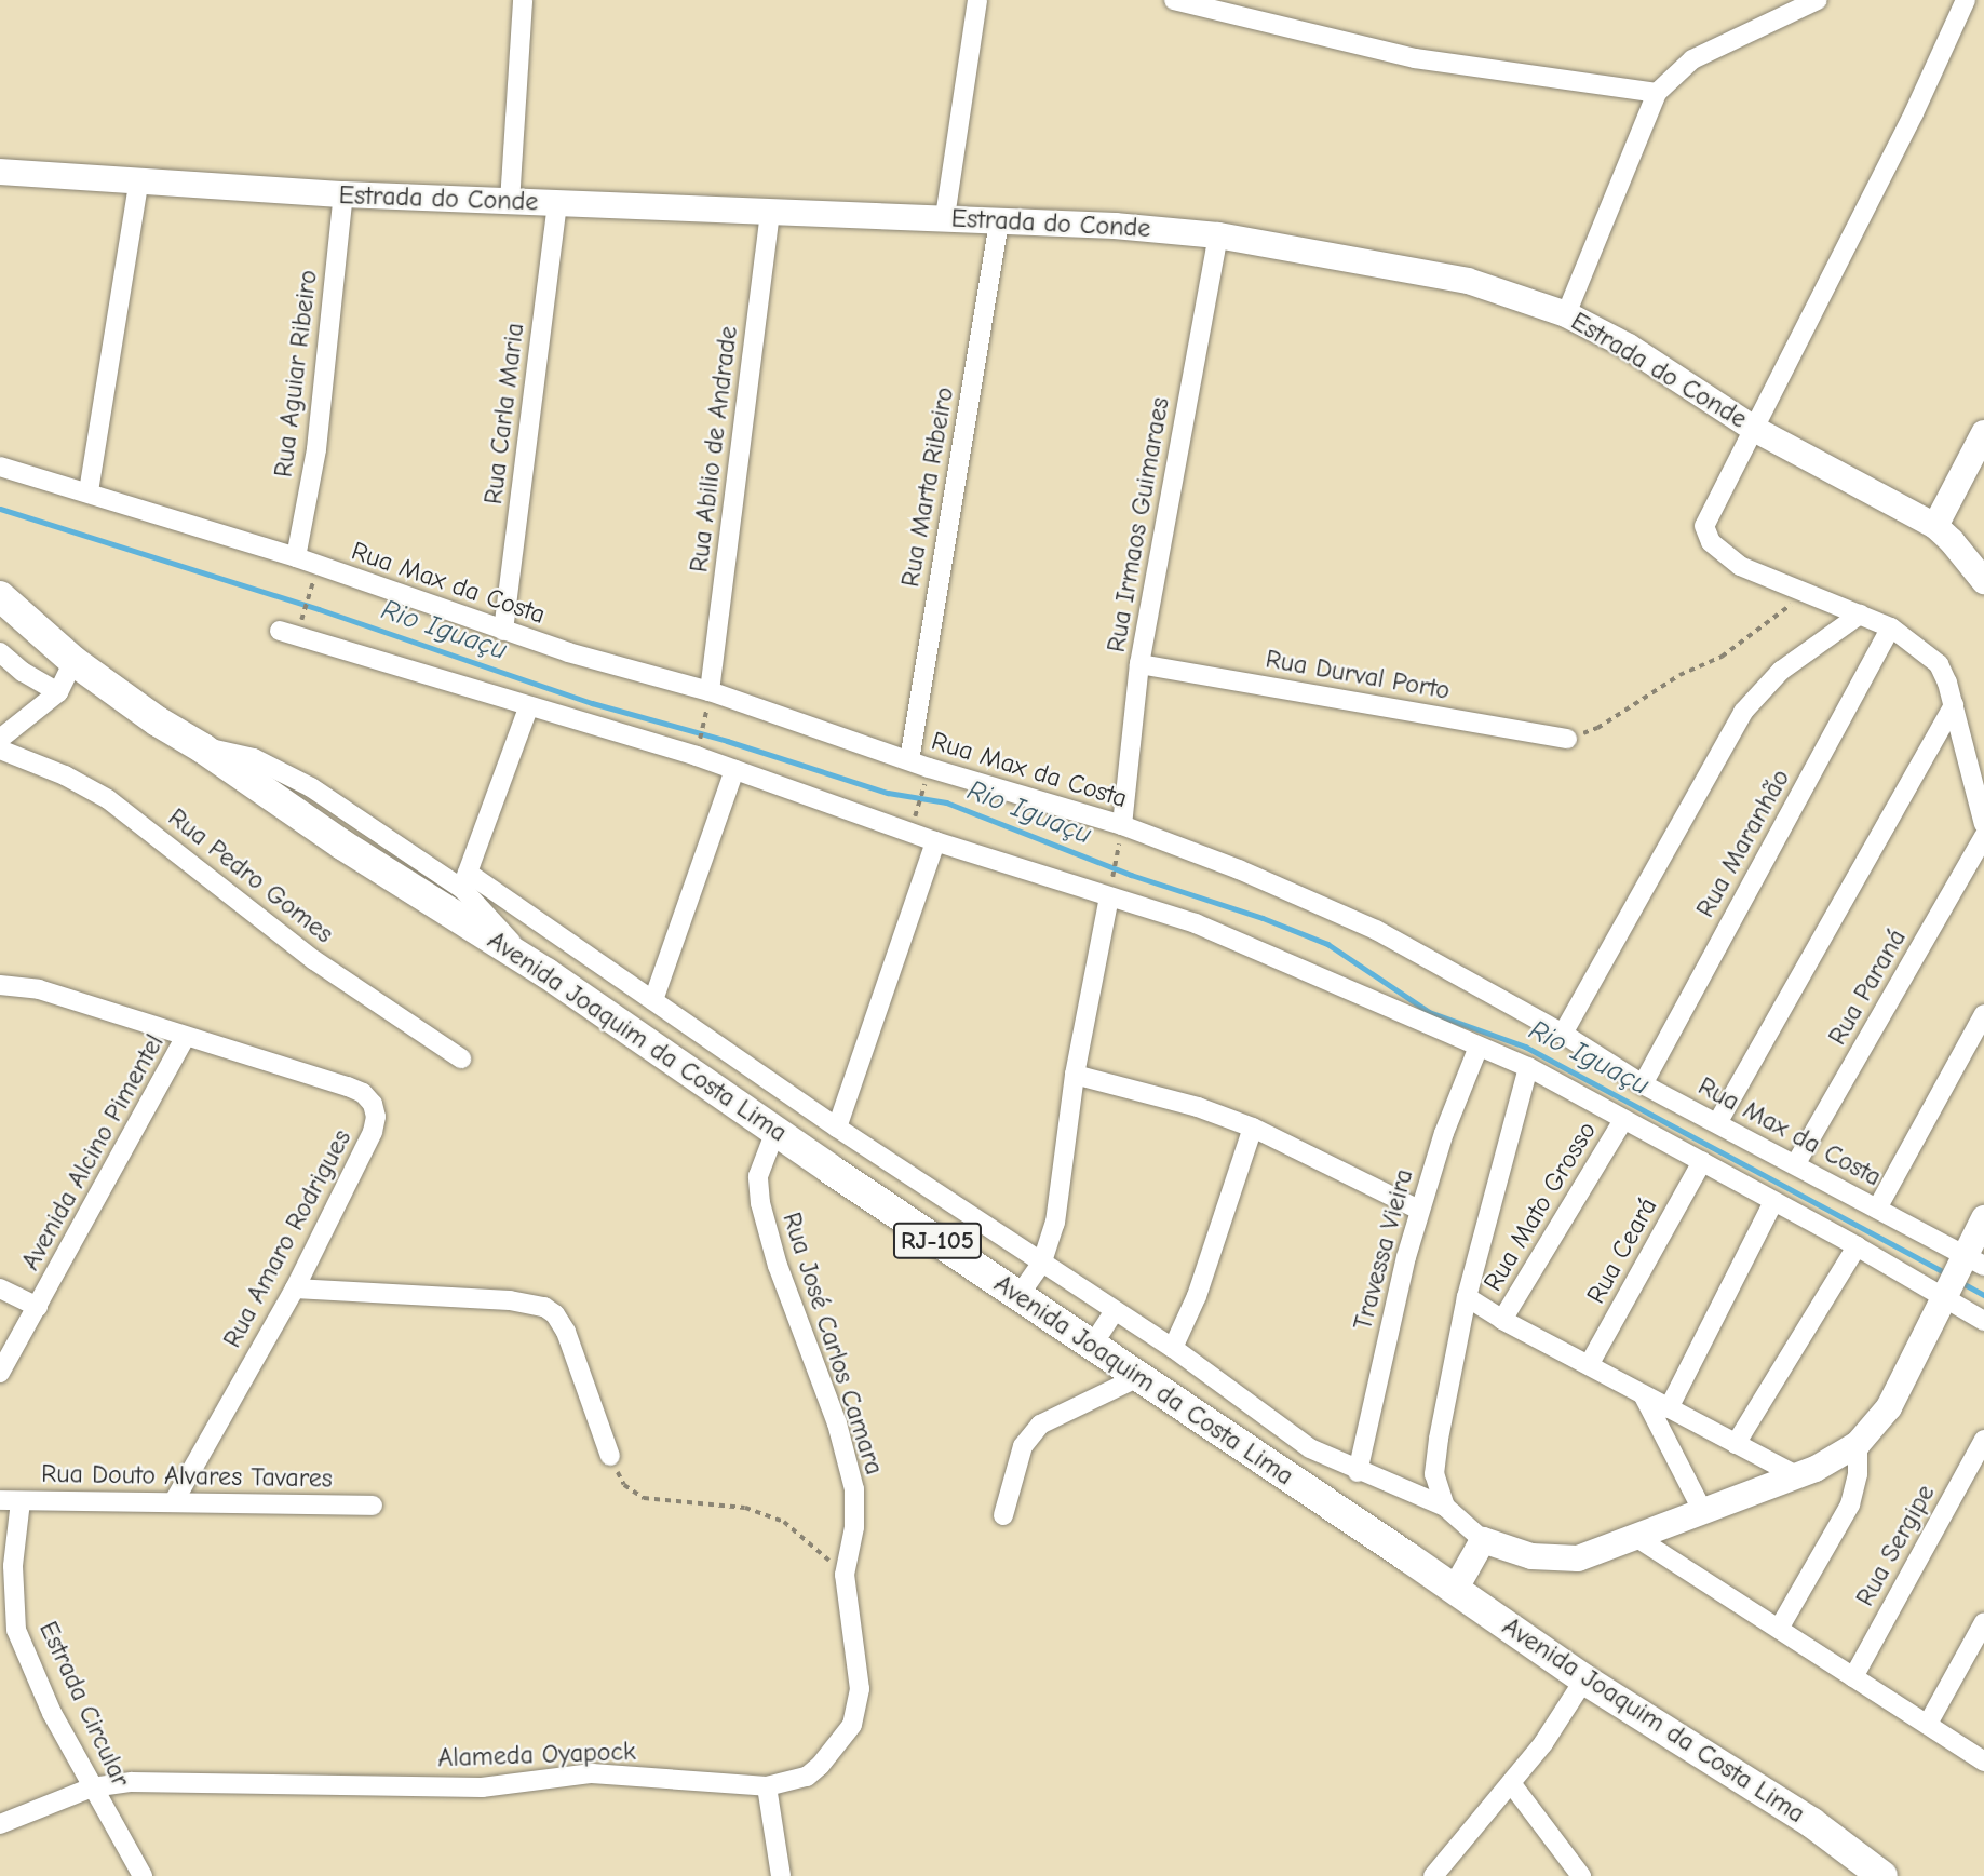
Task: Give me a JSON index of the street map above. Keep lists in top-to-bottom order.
{
  "streets": {
    "main road": ["Avenida Joaquim da Costa Lima", "RJ-105"],
    "street": [
      "Estrada do Conde",
      "Rua Aguiar Ribeiro",
      "Rua Carla Maria",
      "Rua Abilio de Andrade",
      "Rua Marta Ribeiro",
      "Rua Irmaos Guimaraes",
      "Rua Max da Costa",
      "Rua Durval Porto",
      "Rua Maranhão",
      "Rua Pedro Gomes",
      "Rua Paraná",
      "Avenida Alcino Pimentel",
      "Rua Mato Grosso",
      "Rua Amaro Rodrigues",
      "Travessa Vieira",
      "Rua Ceará",
      "Rua José Carlos Camara",
      "Rua Douto Alvares Tavares",
      "Rua Sergipe",
      "Estrada Circular",
      "Alameda Oyapock"
    ]
  },
  "crossings": [
    ["Estrada do Conde", "Rua Aguiar Ribeiro"],
    ["Estrada do Conde", "Rua Carla Maria"],
    ["Estrada do Conde", "Rua Abilio de Andrade"],
    ["Estrada do Conde", "Rua Marta Ribeiro"],
    ["Estrada do Conde", "Rua Irmaos Guimaraes"],
    ["Rua Aguiar Ribeiro", "Rua Max da Costa"],
    ["Rua Carla Maria", "Rua Max da Costa"],
    ["Rua Abilio de Andrade", "Rua Max da Costa"],
    ["Rua Marta Ribeiro", "Rua Max da Costa"],
    ["Rua Irmaos Guimaraes", "Rua Max da Costa"],
    ["Rua Irmaos Guimaraes", "Rua Durval Porto"],
    ["Rua Max da Costa", "Rua Maranhão"],
    ["Rua Max da Costa", "Rua Paraná"],
    ["Avenida Joaquim da Costa Lima", "Rua José Carlos Camara"],
    ["Avenida Alcino Pimentel", "Rua Amaro Rodrigues"],
    ["Rua Amaro Rodrigues", "Rua Douto Alvares Tavares"],
    ["Rua José Carlos Camara", "Alameda Oyapock"],
    ["Rua Douto Alvares Tavares", "Estrada Circular"],
    ["Estrada Circular", "Alameda Oyapock"]
  ],
  "water": ["Rio Iguaçu"]
}
